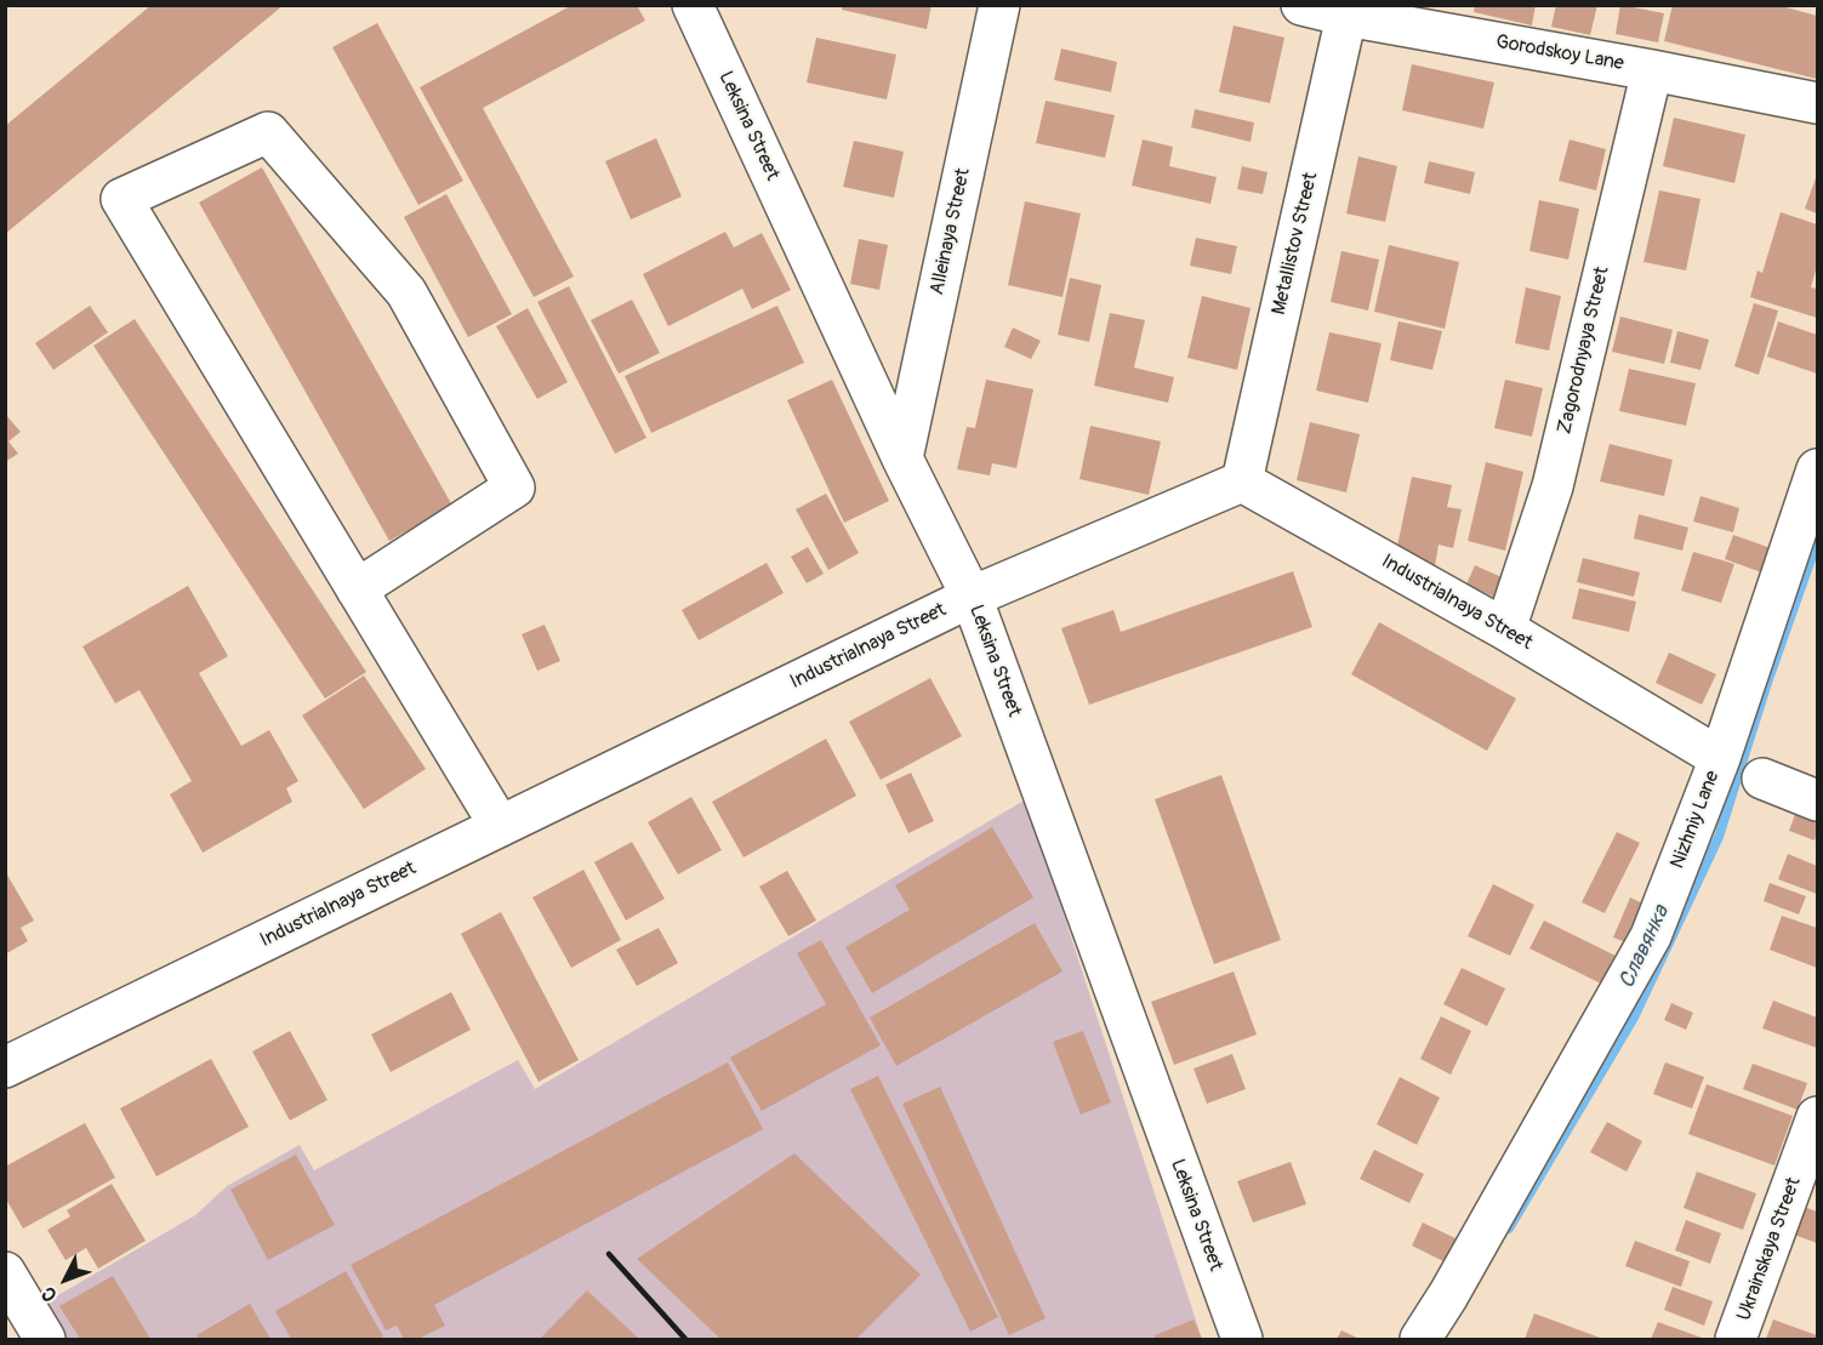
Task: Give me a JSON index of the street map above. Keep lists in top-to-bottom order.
{
  "streets": {
    "street": [
      "Gorodskoy Lane",
      "Leksina Street",
      "Alleinaya Street",
      "Metallistov Street",
      "Zagorodnyaya Street",
      "Industrialnaya Street",
      "Nizhniy Lane",
      "Ukrainskaya Street"
    ]
  },
  "crossings": [
    ["Gorodskoy Lane", "Metallistov Street"],
    ["Gorodskoy Lane", "Zagorodnyaya Street"],
    ["Leksina Street", "Alleinaya Street"],
    ["Leksina Street", "Industrialnaya Street"],
    ["Metallistov Street", "Industrialnaya Street"],
    ["Zagorodnyaya Street", "Industrialnaya Street"],
    ["Industrialnaya Street", "Nizhniy Lane"]
  ],
  "water": ["Славянка"],
  "north": "bottom left"
}
